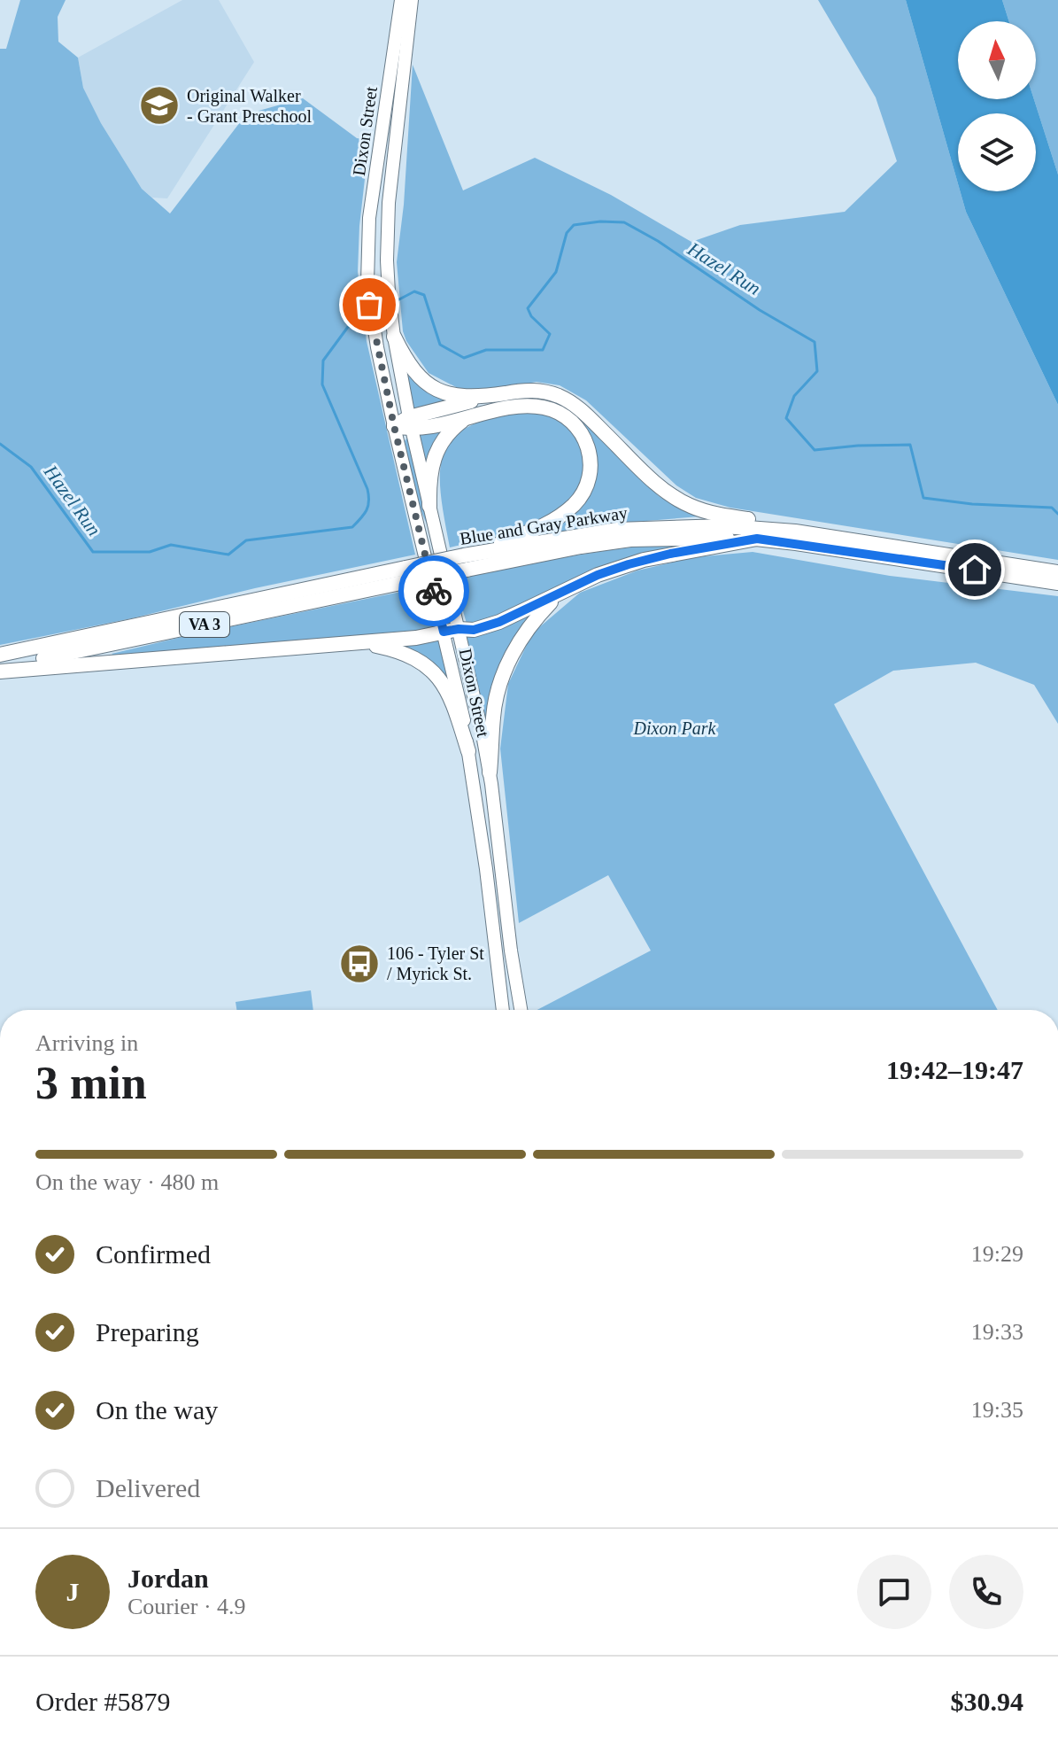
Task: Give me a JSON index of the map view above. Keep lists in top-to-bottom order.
{
  "streets": {
    "highway": ["Blue and Gray Parkway", "VA 3"],
    "main road": ["Dixon Street"]
  },
  "water": ["Hazel Run"],
  "parks": ["Dixon Park"],
  "places": {
    "school or university": ["Original Walker - Grant Preschool"],
    "bus stop": ["106 - Tyler St / Myrick St."]
  },
  "north": "top",
  "page": {
    "heading": ["3 min", "Arriving in", "19:42–19:47"],
    "panel": [
      "Jordan",
      "Courier · 4.9",
      "Order #5879",
      "$30.94"
    ],
    "bar": "On the way · 480 m",
    "list": [
      ["Confirmed", "19:29"],
      ["Preparing", "19:33"],
      ["On the way", "19:35"],
      "Delivered"
    ],
    "round": "J"
  }
}
